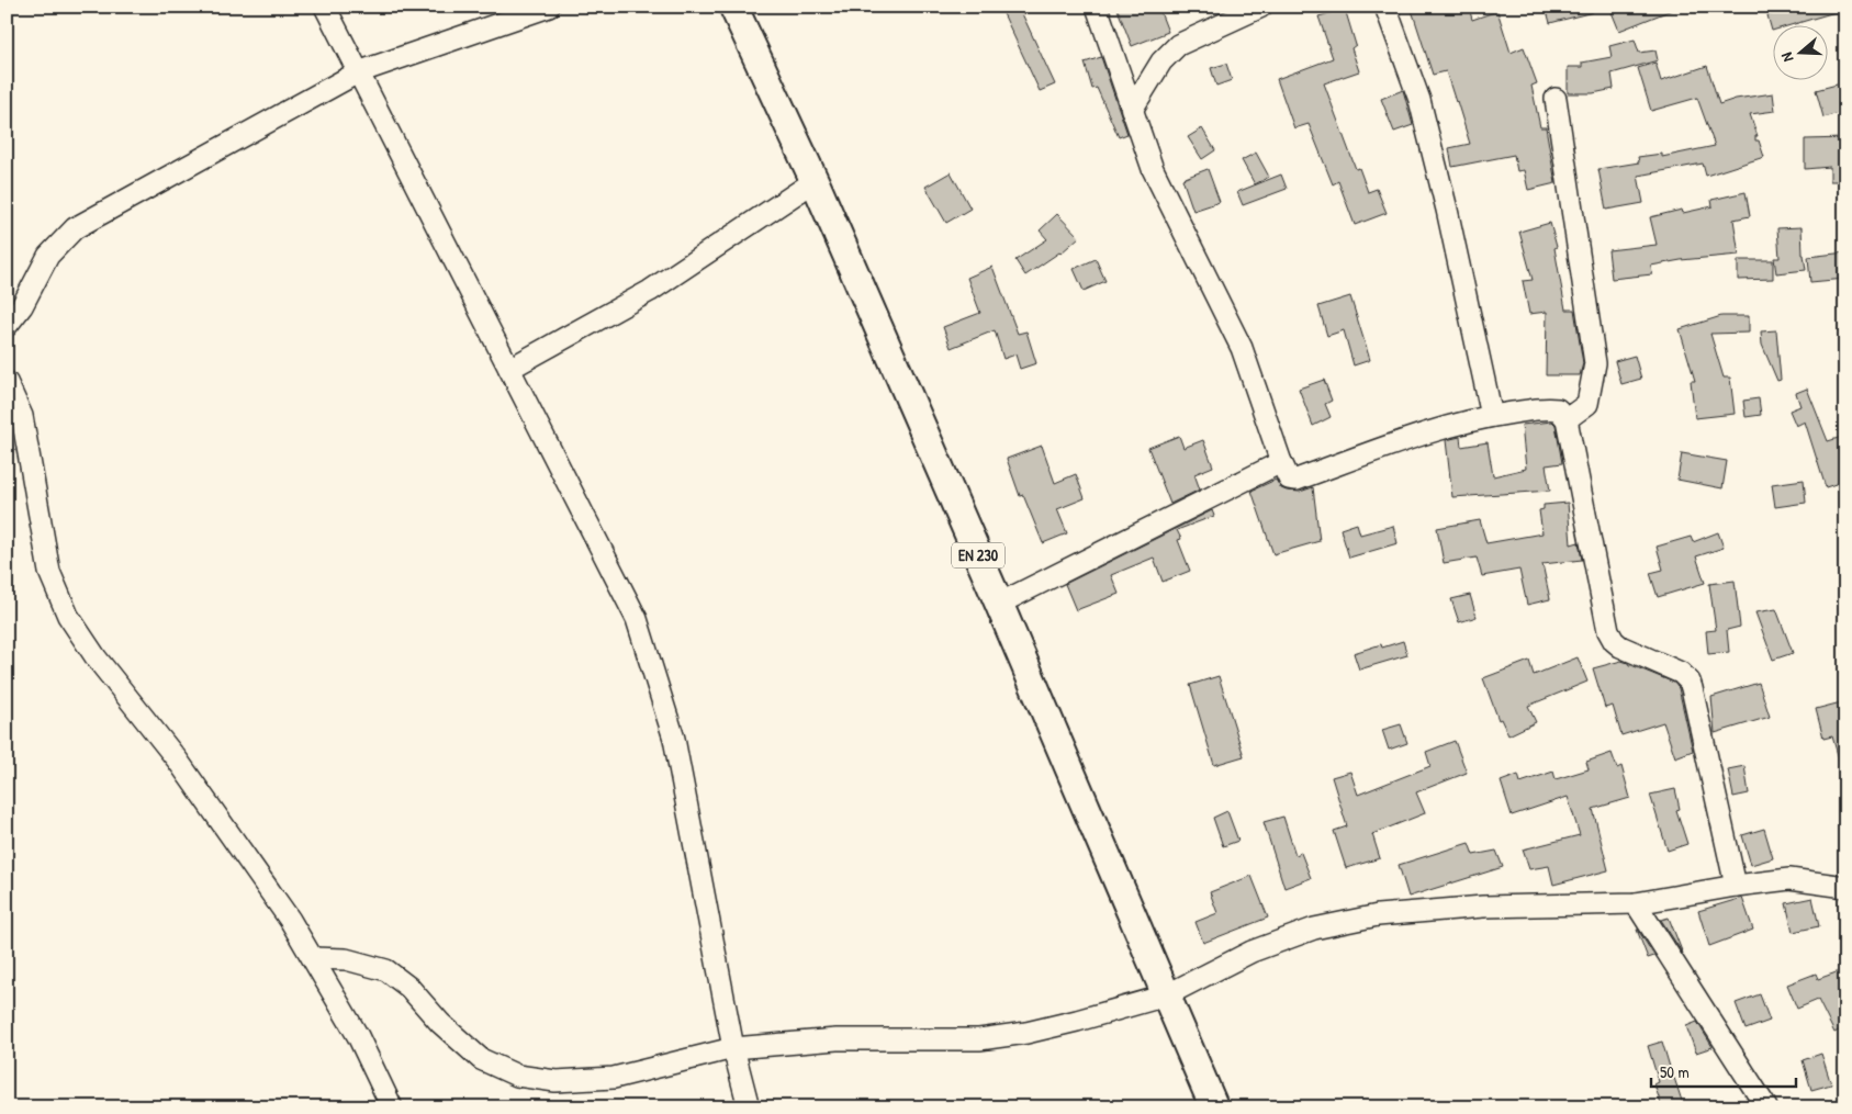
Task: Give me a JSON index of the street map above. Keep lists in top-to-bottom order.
{
  "streets": {
    "main road": ["EN 230"]
  },
  "scale_bar": "50 m",
  "north": "left"
}
